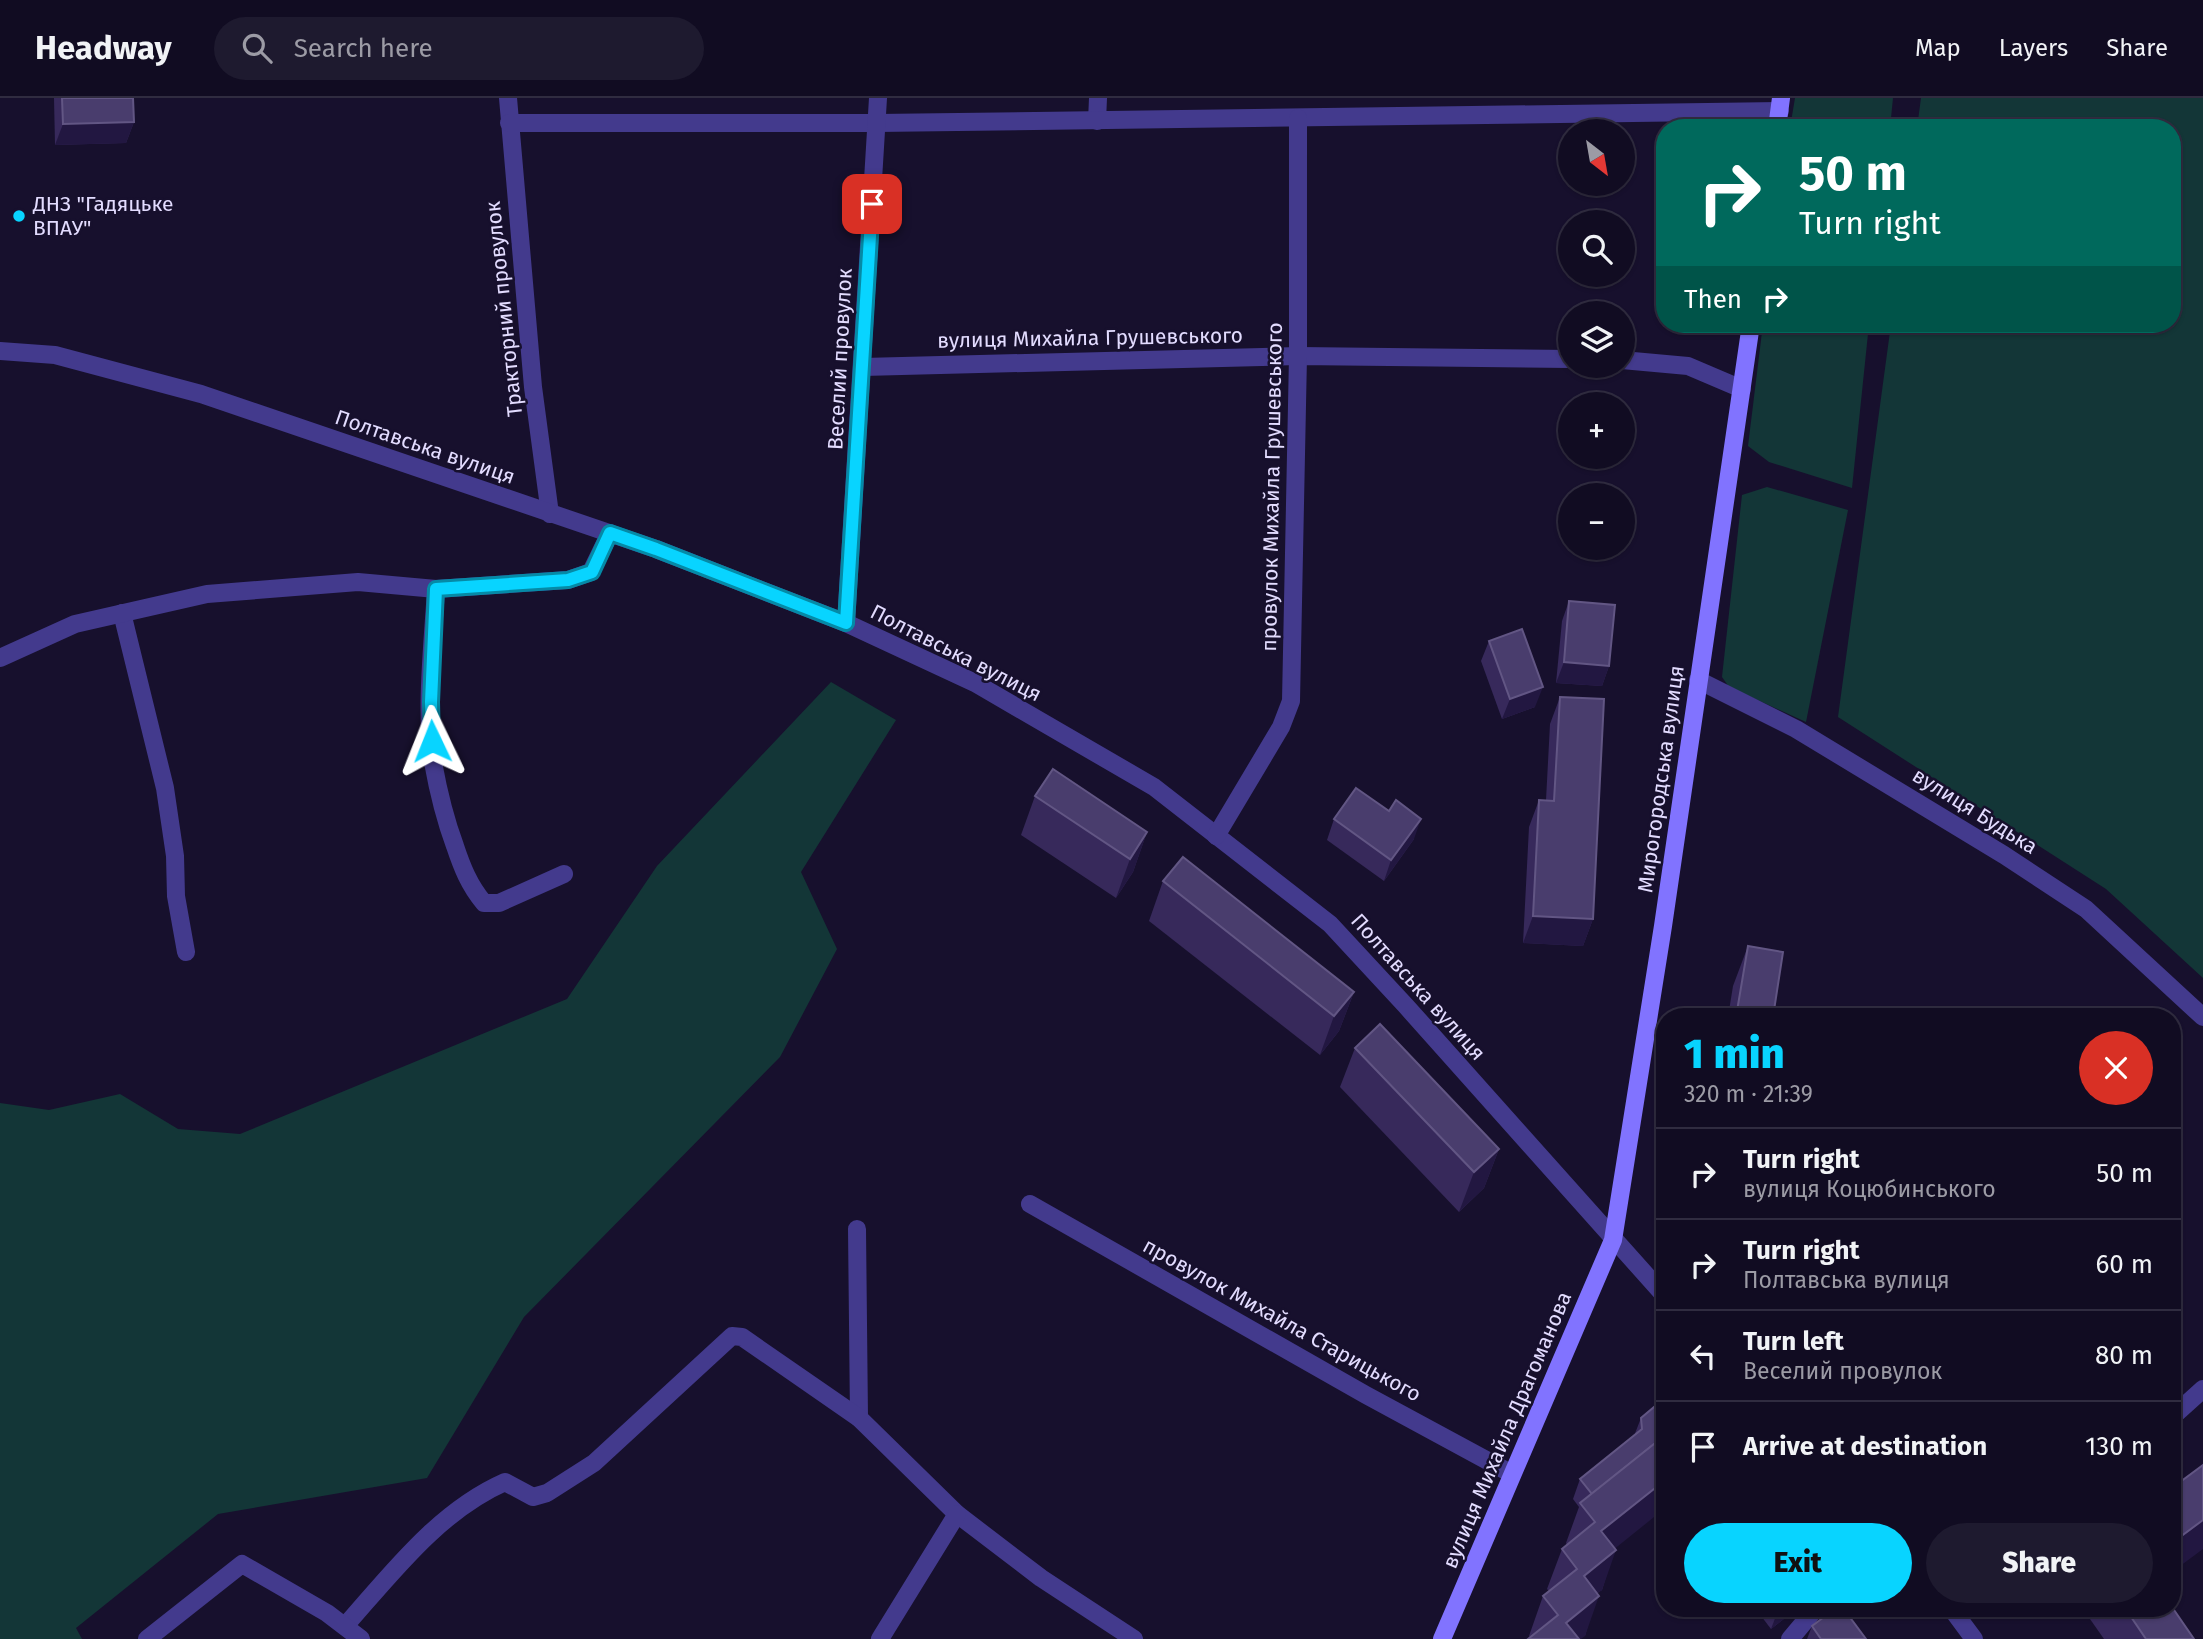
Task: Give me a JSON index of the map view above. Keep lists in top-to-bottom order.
{
  "streets": {
    "street": [
      "Тракторний провулок",
      "вулиця Михайла Грушевського",
      "Веселий провулок",
      "Полтавська вулиця",
      "провулок Михайла Грушевського",
      "Мирогородська вулиця",
      "вулиця Будька",
      "провулок Михайла Старицького",
      "вулиця Михайла Драгоманова"
    ]
  },
  "crossings": [
    ["Тракторний провулок", "Полтавська вулиця"],
    ["вулиця Михайла Грушевського", "Веселий провулок"],
    ["вулиця Михайла Грушевського", "провулок Михайла Грушевського"],
    ["Веселий провулок", "Полтавська вулиця"],
    ["Полтавська вулиця", "провулок Михайла Грушевського"],
    ["Полтавська вулиця", "Мирогородська вулиця"],
    ["Полтавська вулиця", "вулиця Михайла Драгоманова"],
    ["Мирогородська вулиця", "вулиця Будька"],
    ["Мирогородська вулиця", "вулиця Михайла Драгоманова"],
    ["провулок Михайла Старицького", "вулиця Михайла Драгоманова"]
  ],
  "places": ["ДНЗ \"Гадяцьке ВПАУ\""],
  "north": "bottom right",
  "page": {
    "header": "Headway",
    "search": "Search here",
    "nav": ["Map", "Layers", "Share"],
    "map_buttons": ["+", "−"],
    "turn": ["50 m", "Turn right"],
    "then": "Then",
    "heading": ["1 min", "320 m · 21:39"],
    "list": [
      {
        "name": "Turn right",
        "note": "вулиця Коцюбинського",
        "value": "50 m"
      },
      {
        "name": "Turn right",
        "note": "Полтавська вулиця",
        "value": "60 m"
      },
      {
        "name": "Turn left",
        "note": "Веселий провулок",
        "value": "80 m"
      },
      {
        "name": "Arrive at destination",
        "value": "130 m"
      }
    ],
    "buttons": ["Exit", "Share"]
  }
}
